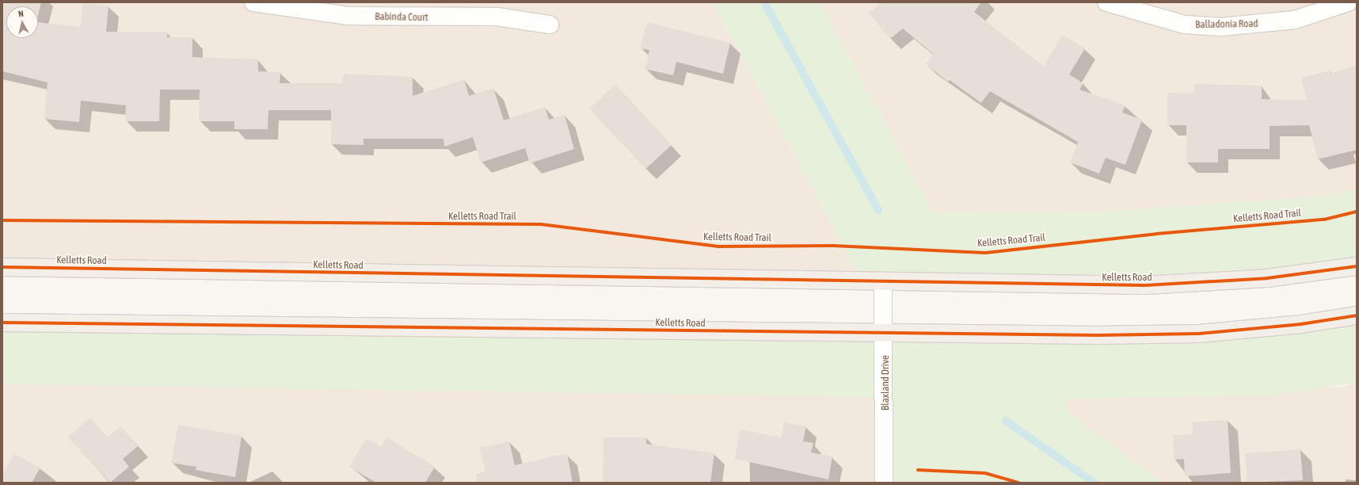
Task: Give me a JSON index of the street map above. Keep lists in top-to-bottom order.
{
  "streets": {
    "main road": ["Kelletts Road"],
    "street": ["Babinda Court", "Balladonia Road", "Blaxland Drive"],
    "cycle path": ["Kelletts Road Trail"]
  },
  "crossings": [
    ["Kelletts Road", "Blaxland Drive"]
  ],
  "north": "top"
}
